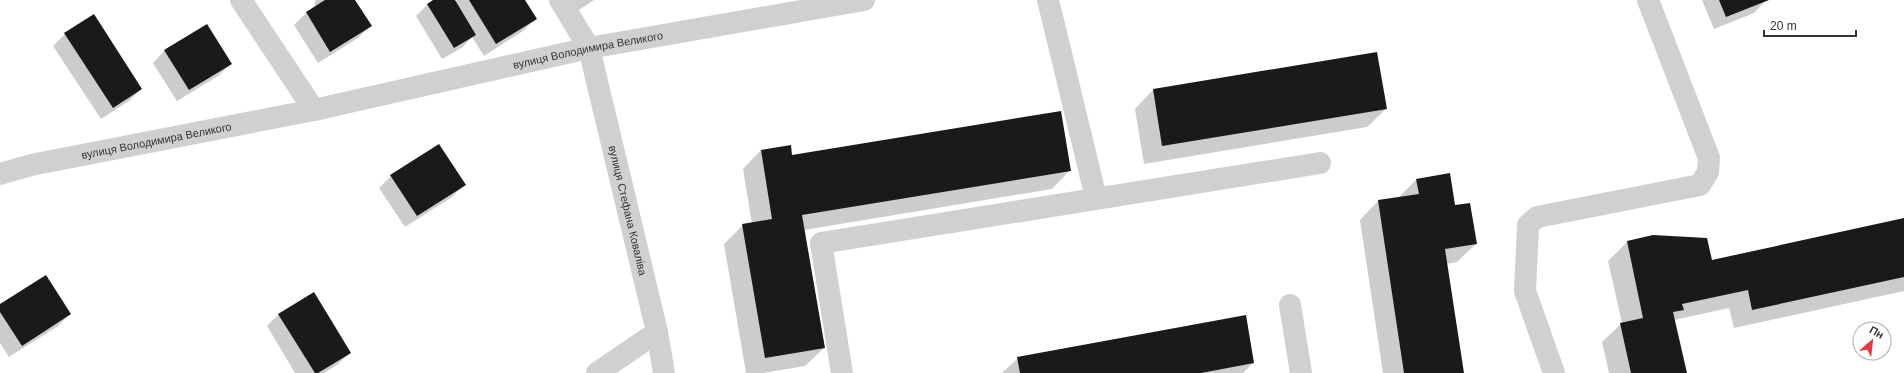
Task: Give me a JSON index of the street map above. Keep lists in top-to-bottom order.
{
  "streets": {
    "street": ["вулиця Володимира Великого", "вулиця Стефана Коваліва"]
  },
  "crossings": [
    ["вулиця Володимира Великого", "вулиця Стефана Коваліва"]
  ],
  "scale_bar": "20 m",
  "north": "top right"
}
